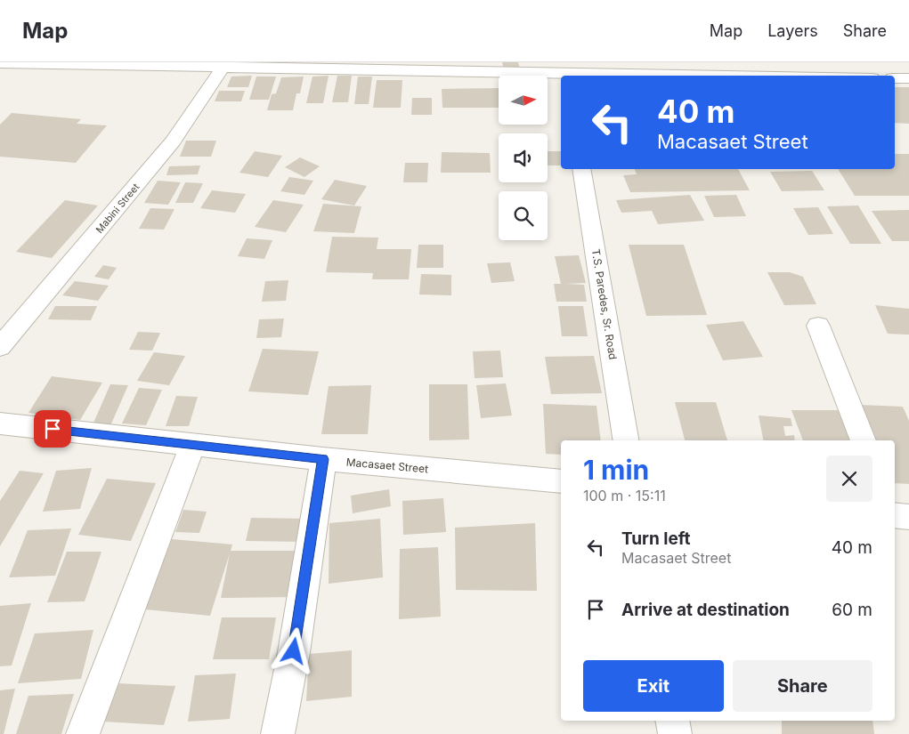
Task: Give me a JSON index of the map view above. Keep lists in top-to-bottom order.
{
  "streets": {
    "street": ["Mabini Street", "T.S. Paredes, Sr. Road", "Macasaet Street"]
  },
  "north": "right",
  "page": {
    "header": "Map",
    "nav": ["Map", "Layers", "Share"],
    "turn": ["40 m", "Macasaet Street"],
    "heading": ["1 min", "100 m · 15:11"],
    "list": [
      {
        "name": "Turn left",
        "note": "Macasaet Street",
        "value": "40 m"
      },
      {
        "name": "Arrive at destination",
        "value": "60 m"
      }
    ],
    "buttons": ["Exit", "Share"]
  }
}
